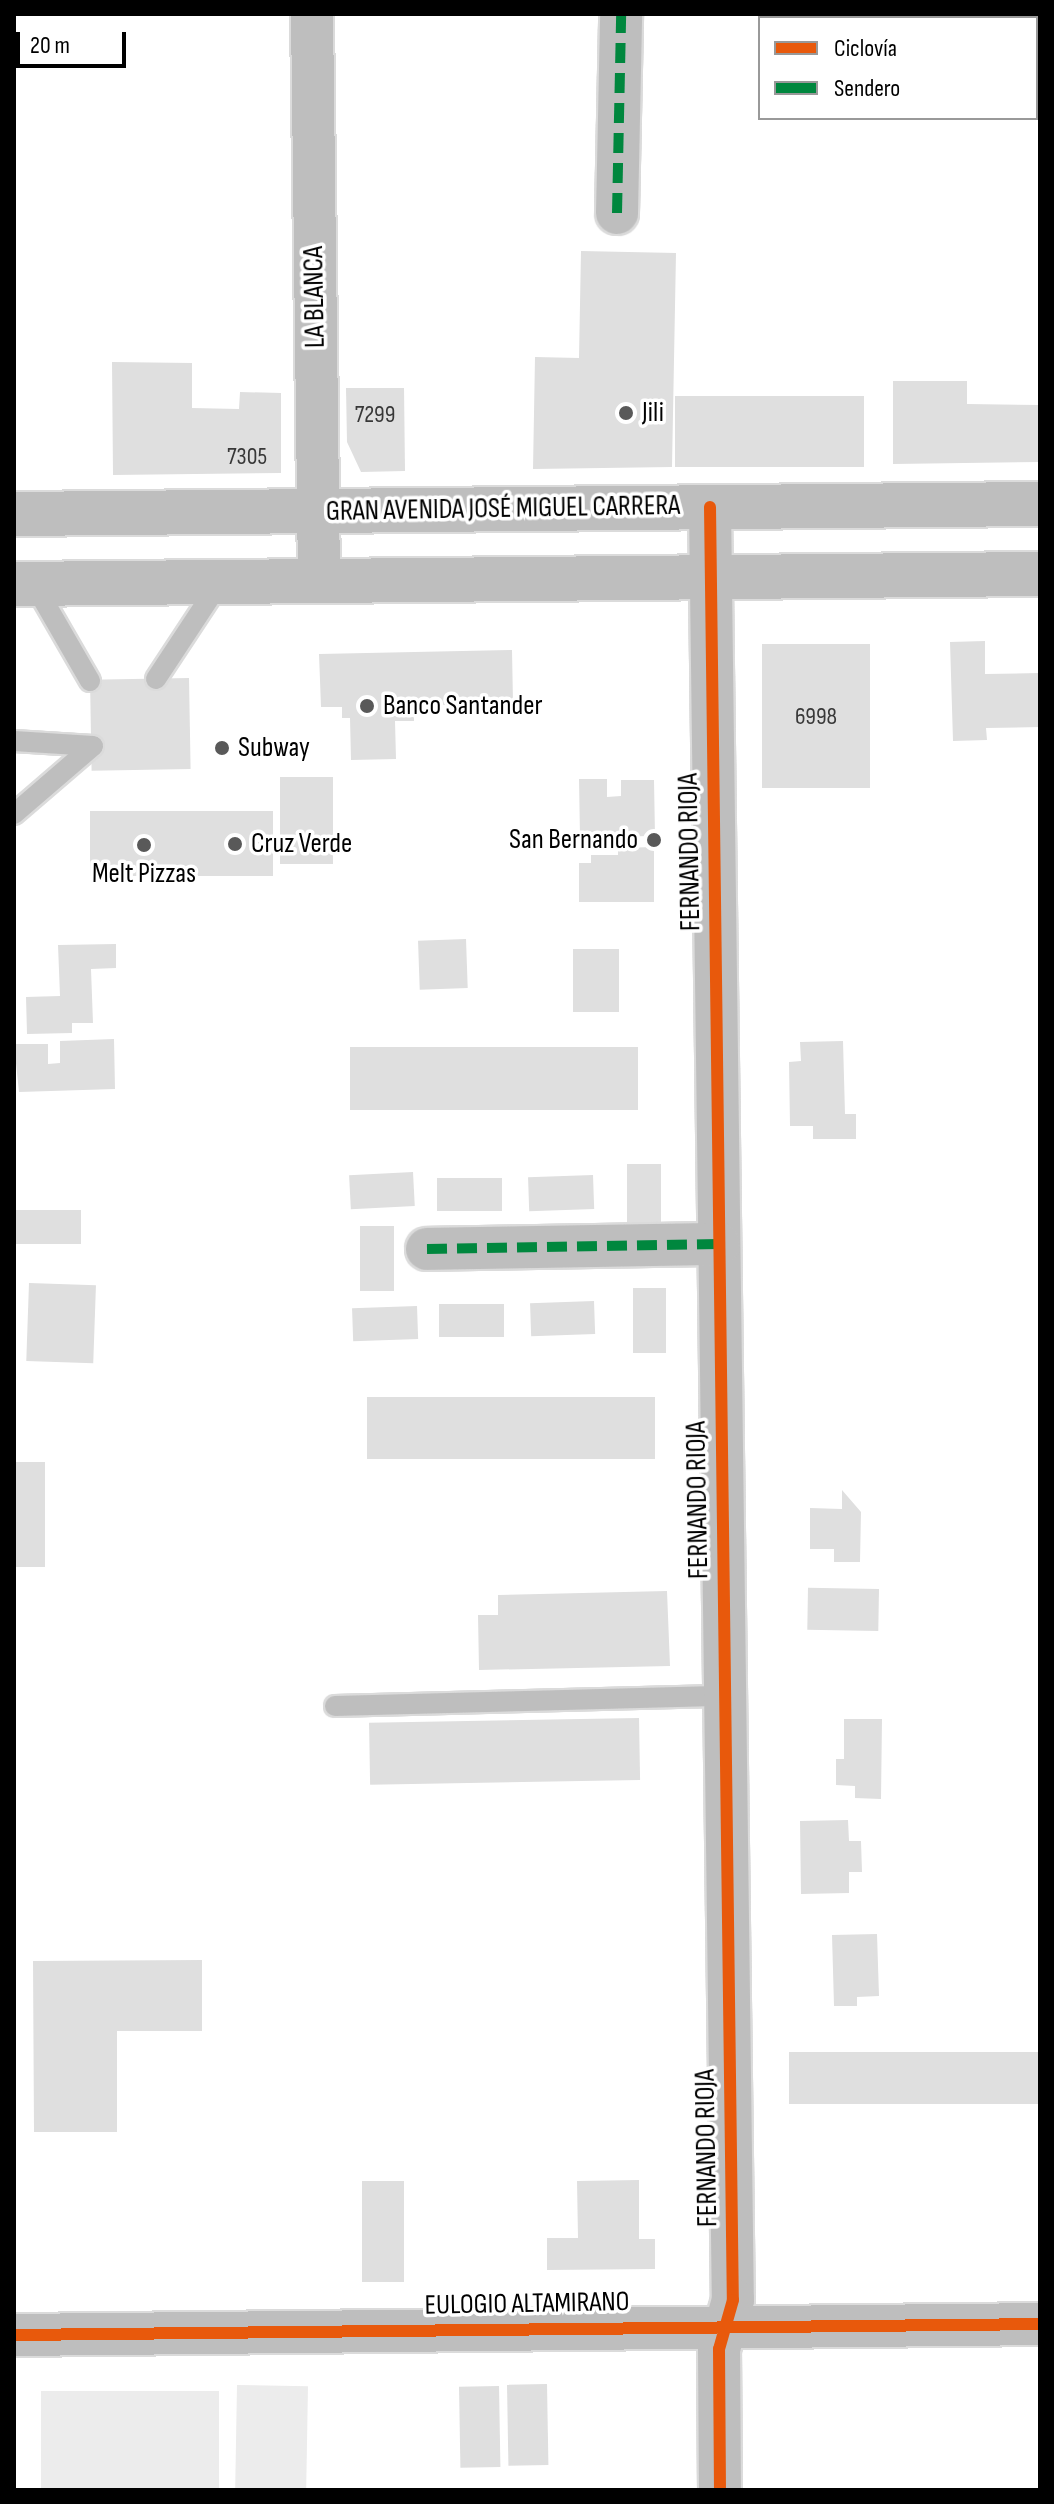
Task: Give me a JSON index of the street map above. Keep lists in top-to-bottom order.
{
  "streets": {
    "main road": ["GRAN AVENIDA JOSÉ MIGUEL CARRERA"],
    "street": ["LA BLANCA", "FERNANDO RIOJA", "EULOGIO ALTAMIRANO"]
  },
  "crossings": [
    ["LA BLANCA", "GRAN AVENIDA JOSÉ MIGUEL CARRERA"],
    ["GRAN AVENIDA JOSÉ MIGUEL CARRERA", "FERNANDO RIOJA"],
    ["FERNANDO RIOJA", "EULOGIO ALTAMIRANO"]
  ],
  "places": [
    "Jili",
    "Banco Santander",
    "Subway",
    "San Bernando",
    "Cruz Verde",
    "Melt Pizzas"
  ],
  "house_numbers": ["7299", "7305", "6998"],
  "legend": ["Ciclovía", "Sendero"],
  "scale_bar": "20 m"
}
